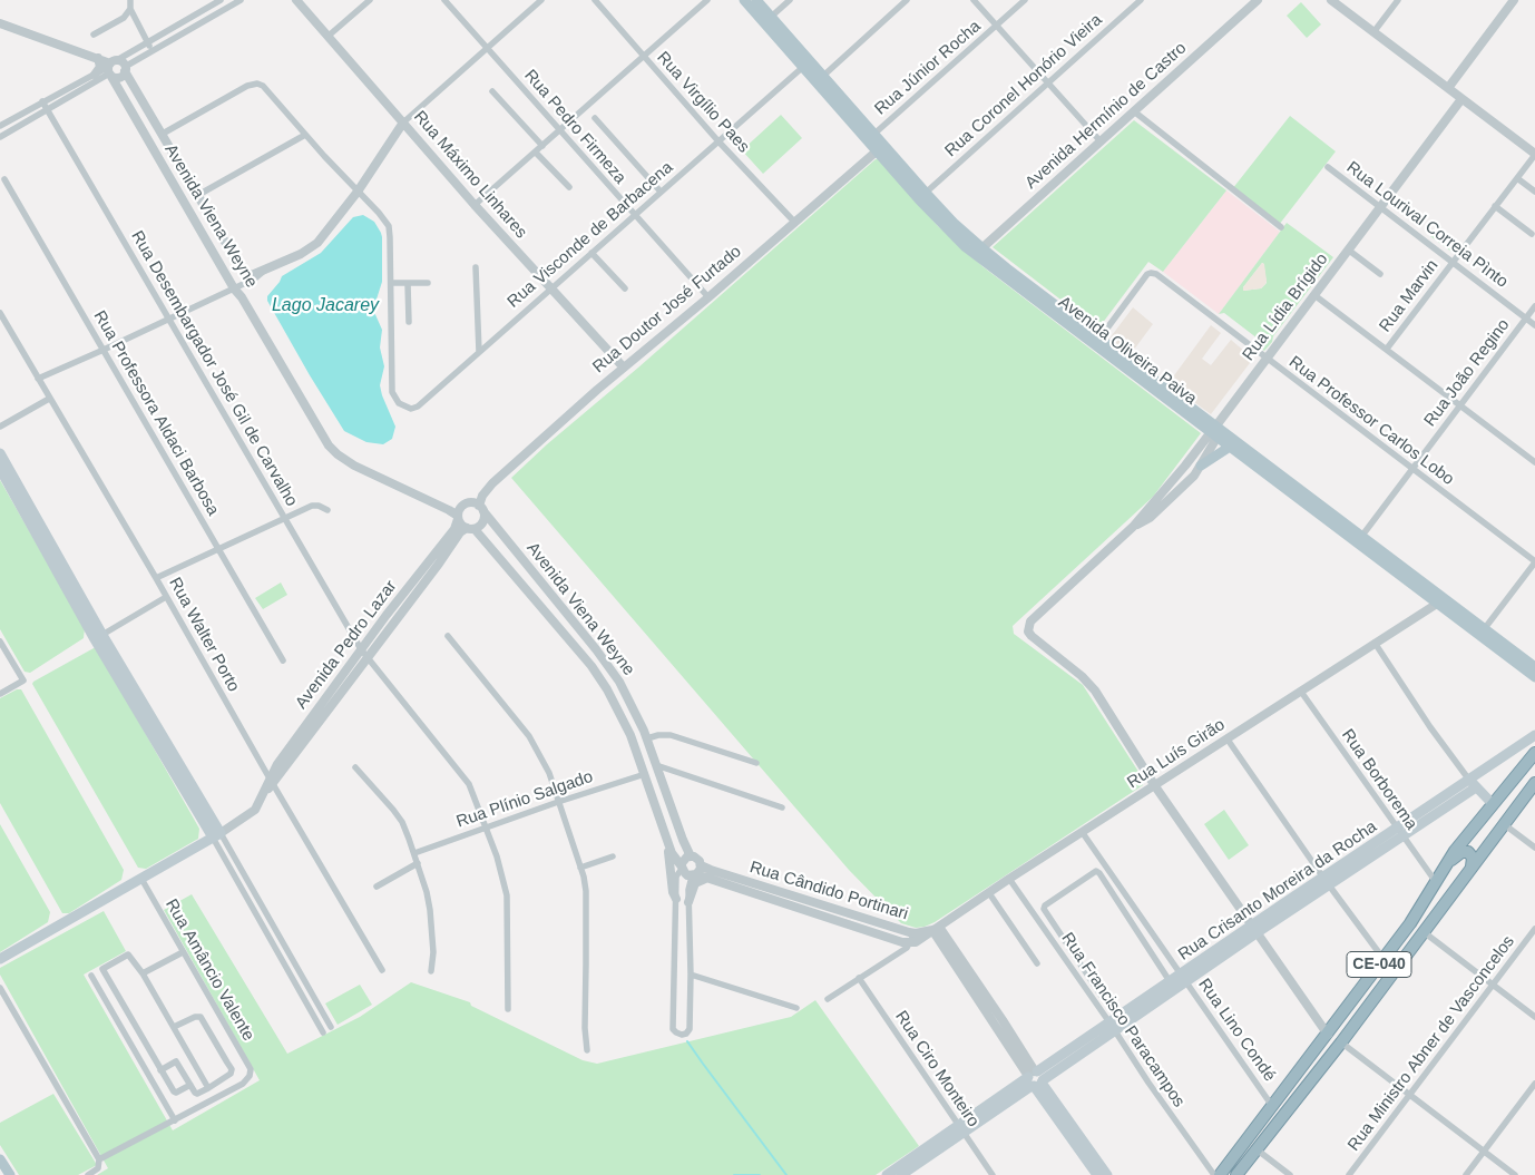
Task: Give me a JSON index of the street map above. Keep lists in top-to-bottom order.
{
  "streets": {
    "highway": ["CE-040"],
    "main road": ["Avenida Oliveira Paiva", "Avenida Pedro Lazar", "Rua Crisanto Moreira da Rocha"],
    "street": [
      "Rua Júnior Rocha",
      "Rua Coronel Honório Vieira",
      "Rua Virgílio Paes",
      "Avenida Hermínio de Castro",
      "Rua Pedro Firmeza",
      "Rua Máximo Linhares",
      "Avenida Viena Weyne",
      "Rua Lourival Correia Pìnto",
      "Rua Visconde de Barbacena",
      "Rua Marvin",
      "Rua Lídia Brígido",
      "Rua Doutor José Furtado",
      "Rua Desembargador José Gil de Carvalho",
      "Rua João Regino",
      "Rua Professora Aldaci Barbosa",
      "Rua Professor Carlos Lobo",
      "Rua Walter Porto",
      "Rua Luís Girão",
      "Rua Borborema",
      "Rua Plínio Salgado",
      "Rua Cândido Portinari",
      "Rua Amâncio Valente",
      "Rua Francisco Paracampos",
      "Rua Lino Condé",
      "Rua Ministro Abner de Vasconcelos",
      "Rua Ciro Monteiro"
    ]
  },
  "crossings": [
    ["Rua Júnior Rocha", "Avenida Oliveira Paiva"],
    ["Rua Coronel Honório Vieira", "Avenida Oliveira Paiva"],
    ["Rua Virgílio Paes", "Rua Visconde de Barbacena"],
    ["Rua Virgílio Paes", "Rua Doutor José Furtado"],
    ["Avenida Hermínio de Castro", "Avenida Oliveira Paiva"],
    ["Rua Pedro Firmeza", "Rua Visconde de Barbacena"],
    ["Rua Pedro Firmeza", "Rua Doutor José Furtado"],
    ["Rua Máximo Linhares", "Rua Visconde de Barbacena"],
    ["Rua Máximo Linhares", "Rua Doutor José Furtado"],
    ["Avenida Viena Weyne", "Rua Doutor José Furtado"],
    ["Avenida Viena Weyne", "Avenida Pedro Lazar"],
    ["Avenida Viena Weyne", "Rua Plínio Salgado"],
    ["Avenida Viena Weyne", "Rua Cândido Portinari"],
    ["Rua Lourival Correia Pìnto", "Rua Marvin"],
    ["Rua Lourival Correia Pìnto", "Rua Lídia Brígido"],
    ["Rua Lourival Correia Pìnto", "Rua João Regino"],
    ["Rua Visconde de Barbacena", "Avenida Oliveira Paiva"],
    ["Rua Lídia Brígido", "Avenida Oliveira Paiva"],
    ["Rua Lídia Brígido", "Rua Professor Carlos Lobo"],
    ["Rua Lídia Brígido", "Rua Luís Girão"],
    ["Rua Doutor José Furtado", "Avenida Oliveira Paiva"],
    ["Rua Doutor José Furtado", "Avenida Pedro Lazar"],
    ["Avenida Oliveira Paiva", "Rua João Regino"],
    ["Avenida Oliveira Paiva", "Rua Professor Carlos Lobo"],
    ["Avenida Oliveira Paiva", "Rua Luís Girão"],
    ["Rua Desembargador José Gil de Carvalho", "Avenida Pedro Lazar"],
    ["Rua Desembargador José Gil de Carvalho", "Rua Plínio Salgado"],
    ["Rua João Regino", "Rua Professor Carlos Lobo"],
    ["Rua Walter Porto", "Avenida Pedro Lazar"],
    ["Avenida Pedro Lazar", "Rua Amâncio Valente"],
    ["Rua Luís Girão", "Rua Borborema"],
    ["Rua Luís Girão", "Rua Cândido Portinari"],
    ["Rua Luís Girão", "Rua Francisco Paracampos"],
    ["Rua Luís Girão", "Rua Lino Condé"],
    ["Rua Borborema", "Rua Crisanto Moreira da Rocha"],
    ["Rua Borborema", "CE-040"],
    ["Rua Crisanto Moreira da Rocha", "Rua Francisco Paracampos"],
    ["Rua Crisanto Moreira da Rocha", "Rua Lino Condé"],
    ["Rua Crisanto Moreira da Rocha", "Rua Ciro Monteiro"],
    ["CE-040", "Rua Lino Condé"]
  ],
  "water": ["Lago Jacarey"]
}
